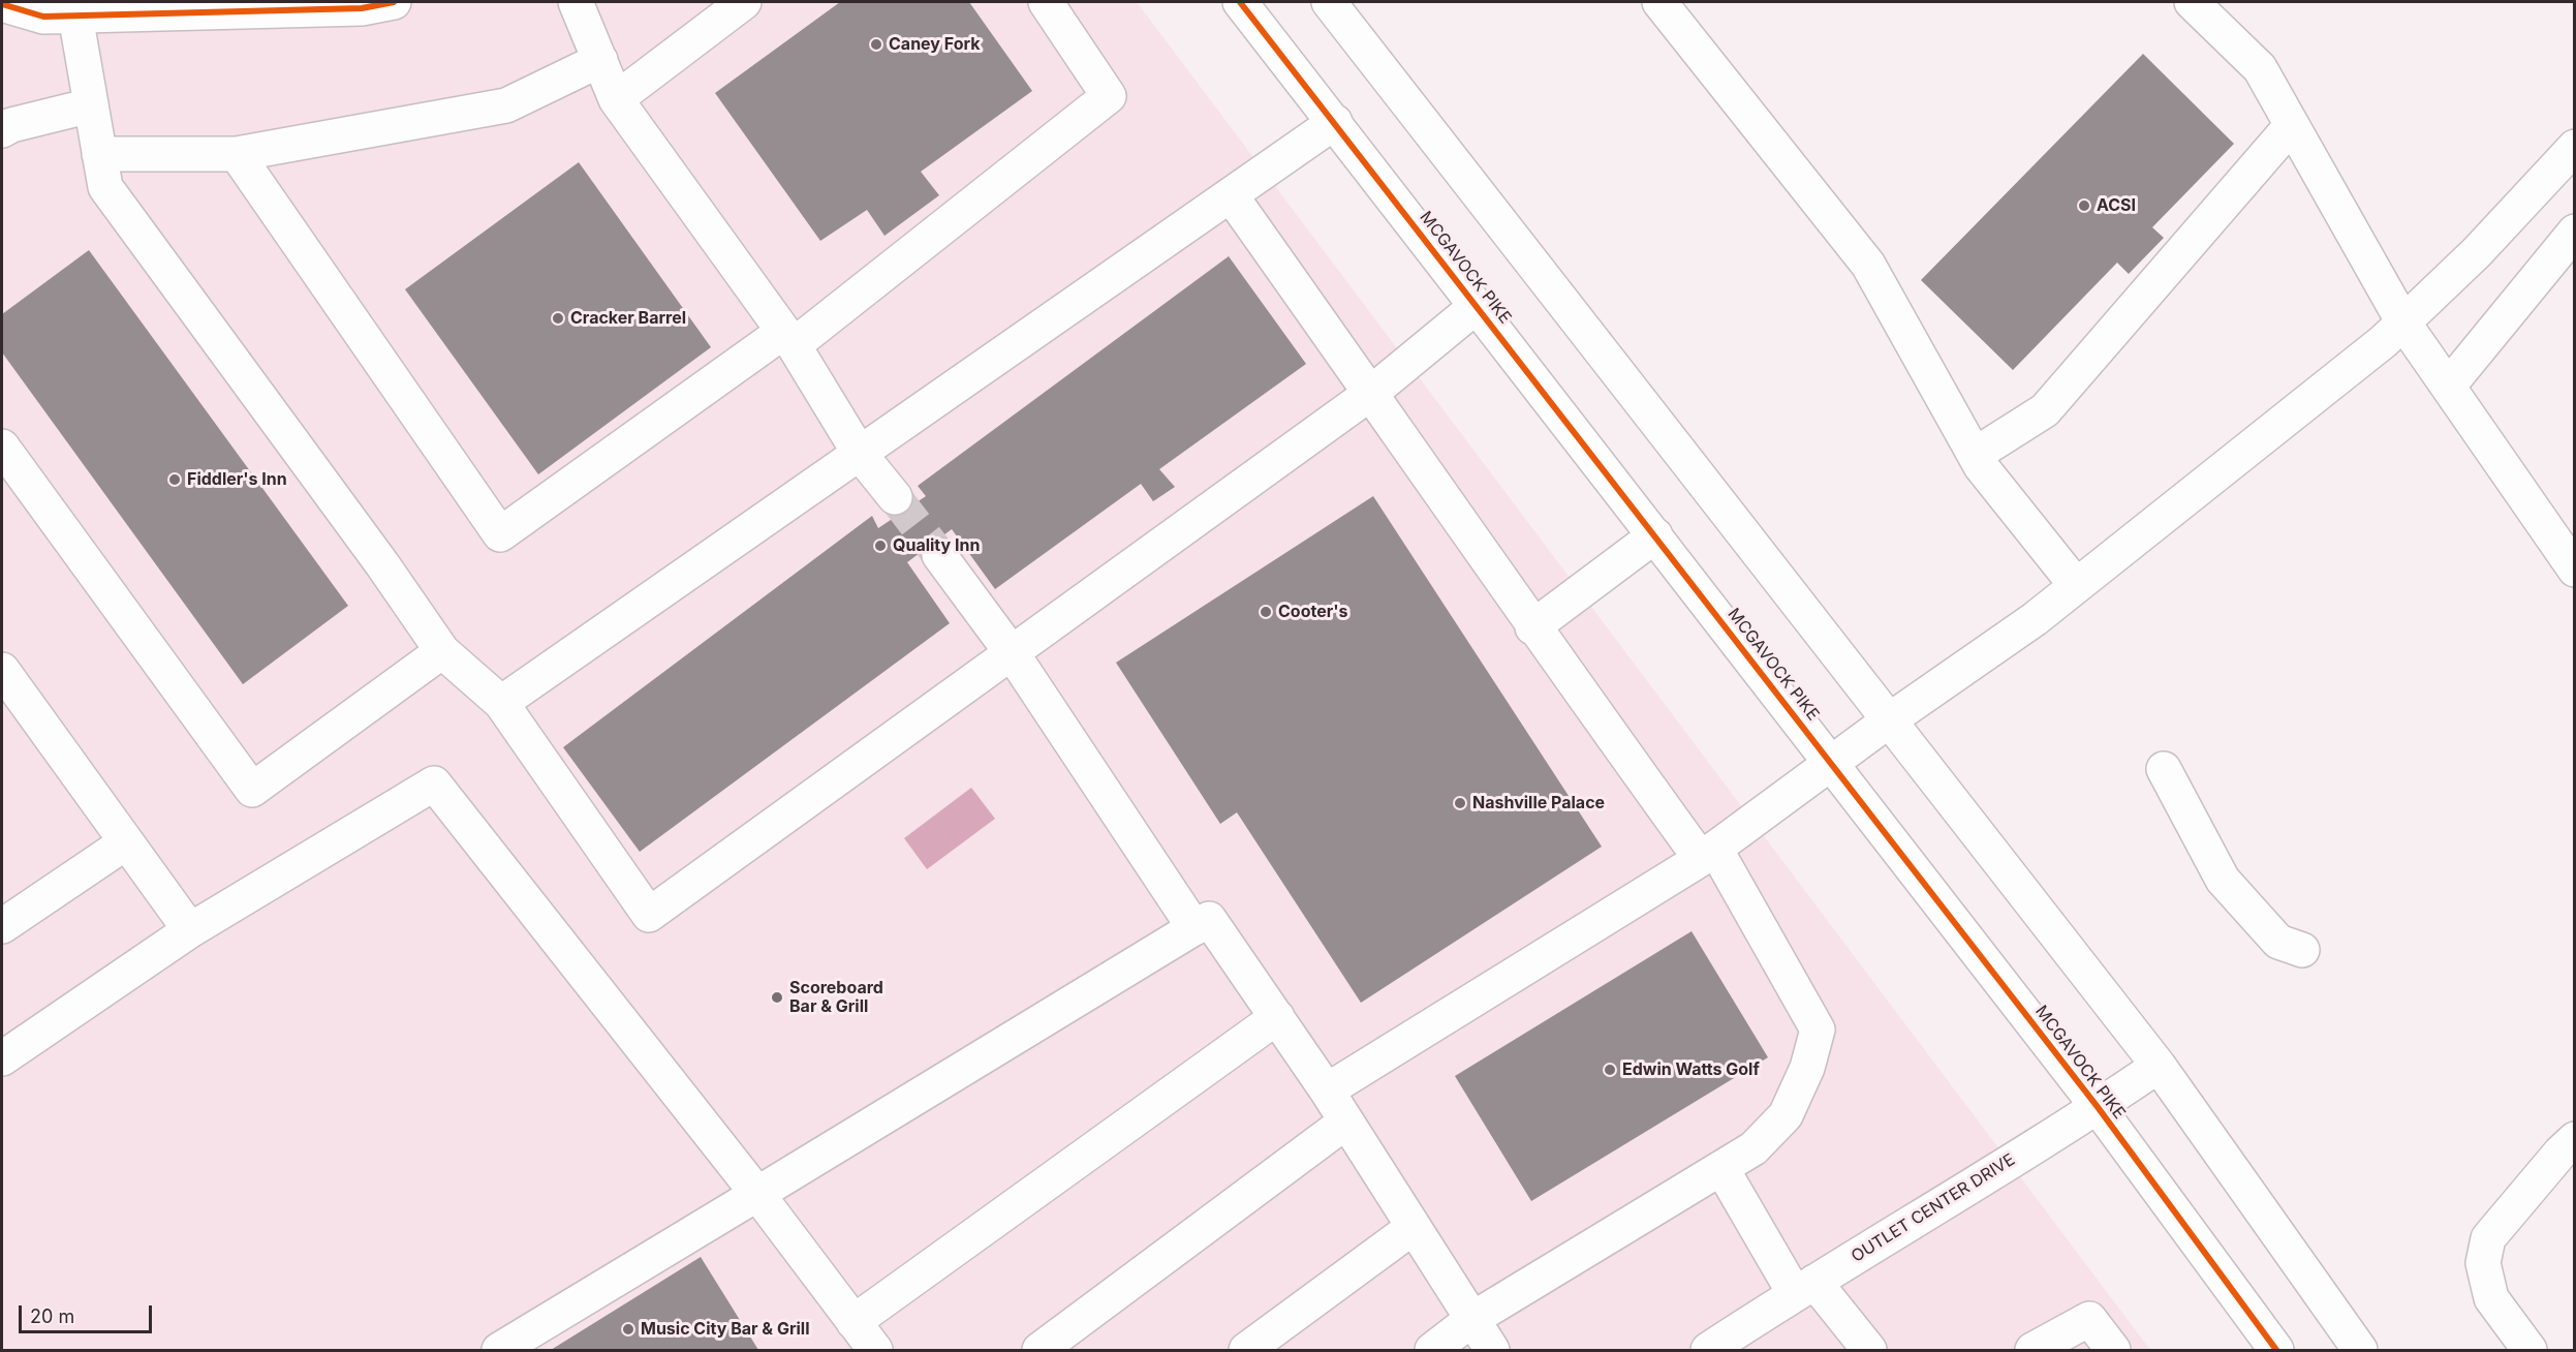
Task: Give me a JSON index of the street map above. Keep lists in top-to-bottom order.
{
  "streets": {
    "street": ["MCGAVOCK PIKE", "OUTLET CENTER DRIVE"]
  },
  "crossings": [
    ["MCGAVOCK PIKE", "OUTLET CENTER DRIVE"]
  ],
  "places": [
    "Caney Fork",
    "ACSI",
    "Cracker Barrel",
    "Fiddler's Inn",
    "Quality Inn",
    "Cooter's",
    "Nashville Palace",
    "Scoreboard Bar & Grill",
    "Edwin Watts Golf",
    "Music City Bar & Grill"
  ],
  "scale_bar": "20 m"
}
